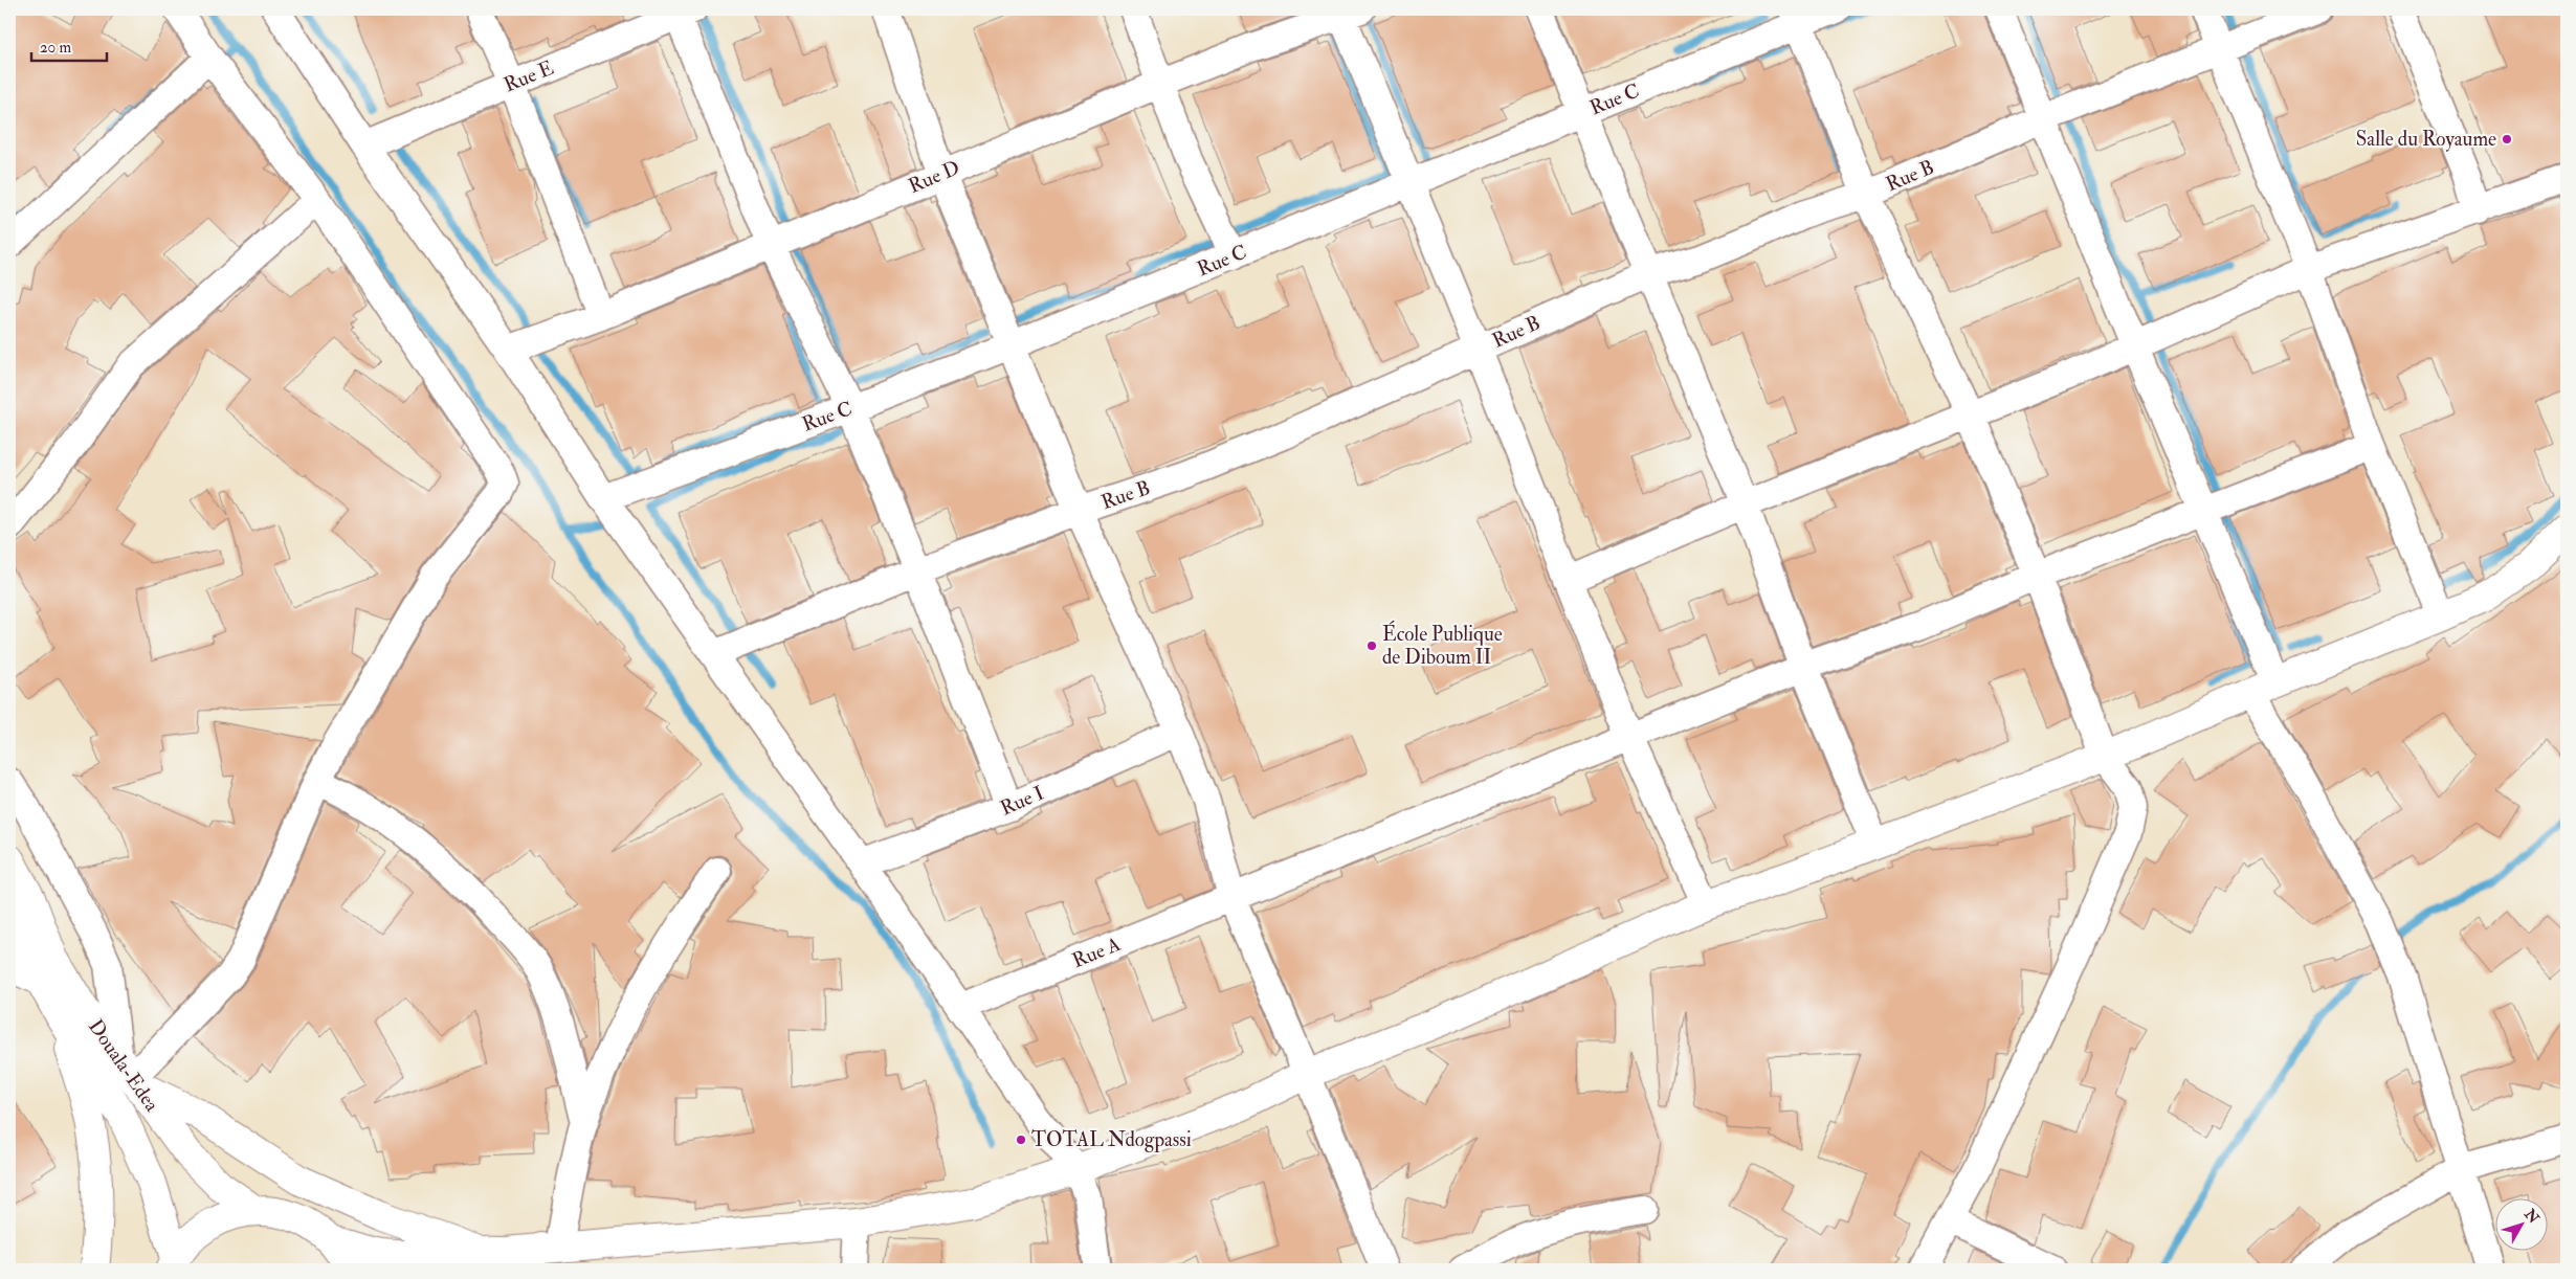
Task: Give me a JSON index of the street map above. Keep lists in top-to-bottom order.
{
  "streets": {
    "main road": ["Douala-Edea"],
    "street": [
      "Rue E",
      "Rue C",
      "Rue B",
      "Rue D",
      "Rue I",
      "Rue A"
    ]
  },
  "places": ["Salle du Royaume", "École Publique de Diboum II", "TOTAL Ndogpassi"],
  "scale_bar": "20 m",
  "north": "top right"
}
